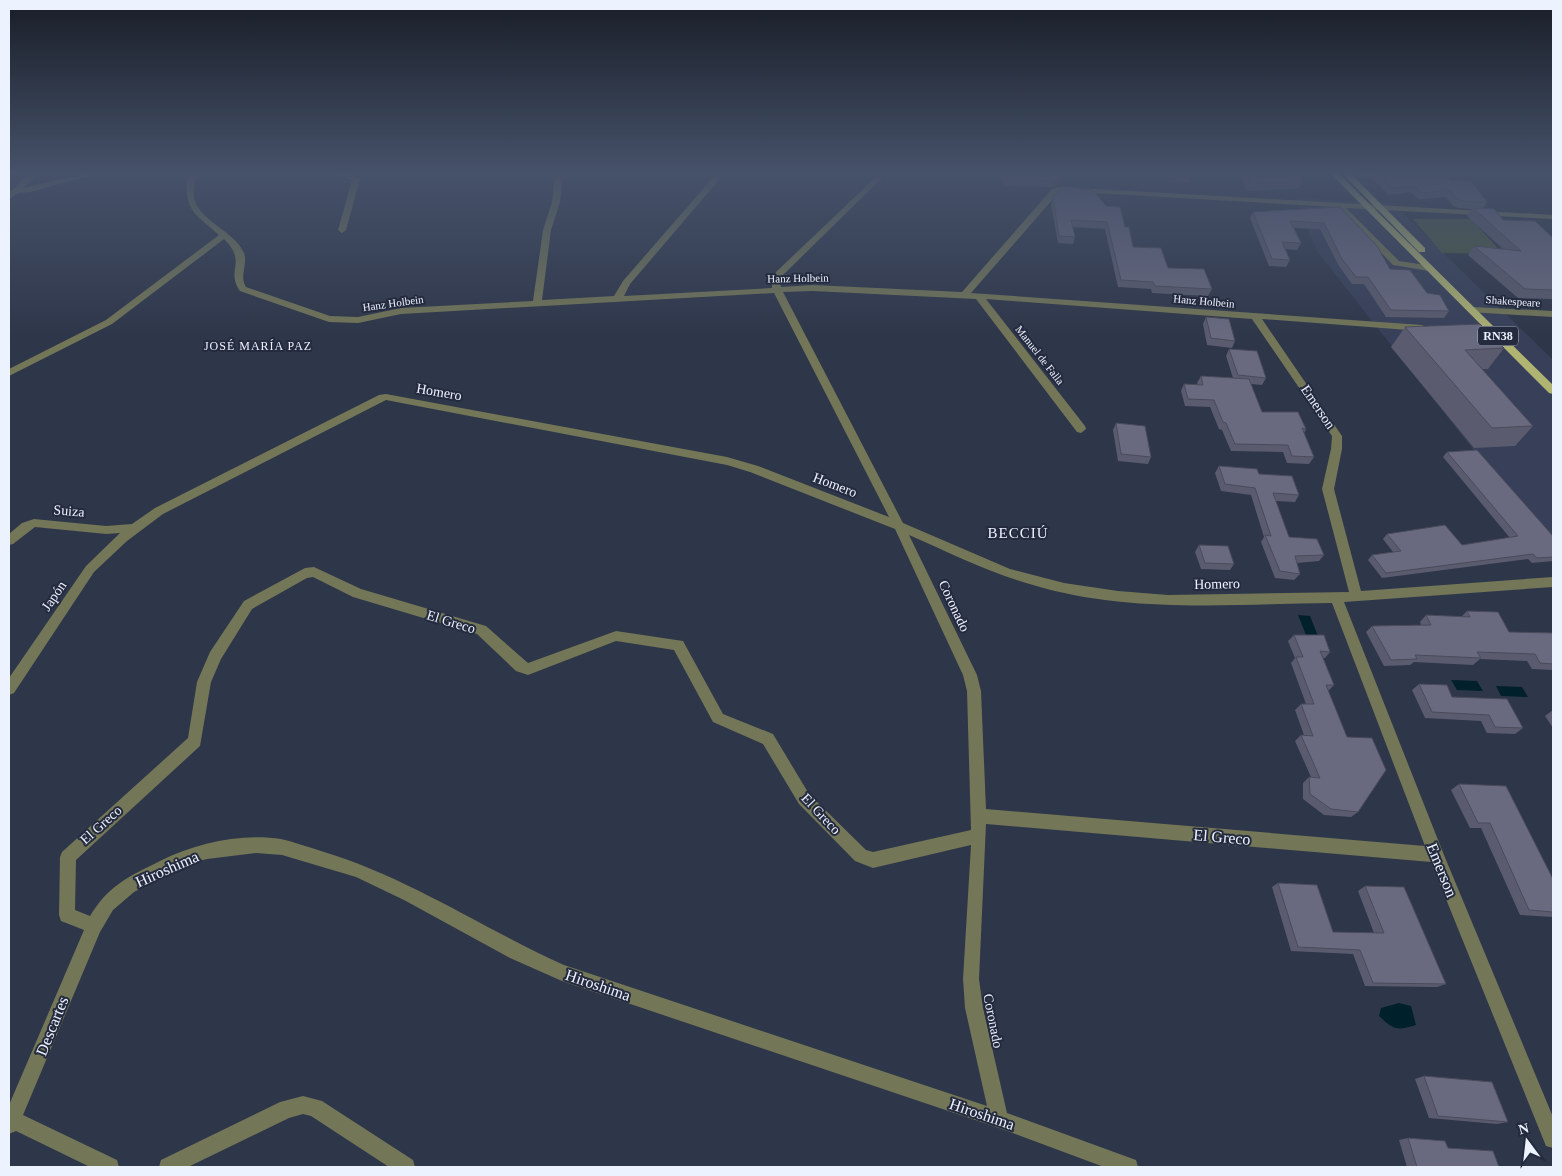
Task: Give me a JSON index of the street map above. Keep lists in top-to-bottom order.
{
  "streets": {
    "main road": ["RN38"],
    "street": [
      "Hanz Holbein",
      "Shakespeare",
      "Manuel de Falla",
      "Homero",
      "Emerson",
      "Suiza",
      "Japón",
      "Coronado",
      "El Greco",
      "Hiroshima",
      "Descartes"
    ]
  },
  "crossings": [
    ["Hanz Holbein", "Manuel de Falla"],
    ["Hanz Holbein", "Emerson"],
    ["Hanz Holbein", "Coronado"],
    ["Shakespeare", "RN38"],
    ["Homero", "Emerson"],
    ["Homero", "Suiza"],
    ["Homero", "Japón"],
    ["Homero", "Coronado"],
    ["Emerson", "El Greco"],
    ["Suiza", "Japón"],
    ["Coronado", "El Greco"],
    ["Coronado", "Hiroshima"],
    ["El Greco", "Hiroshima"],
    ["El Greco", "Descartes"],
    ["Hiroshima", "Descartes"]
  ],
  "districts": ["JOSÉ MARÍA PAZ", "BECCIÚ"],
  "north": "top"
}
